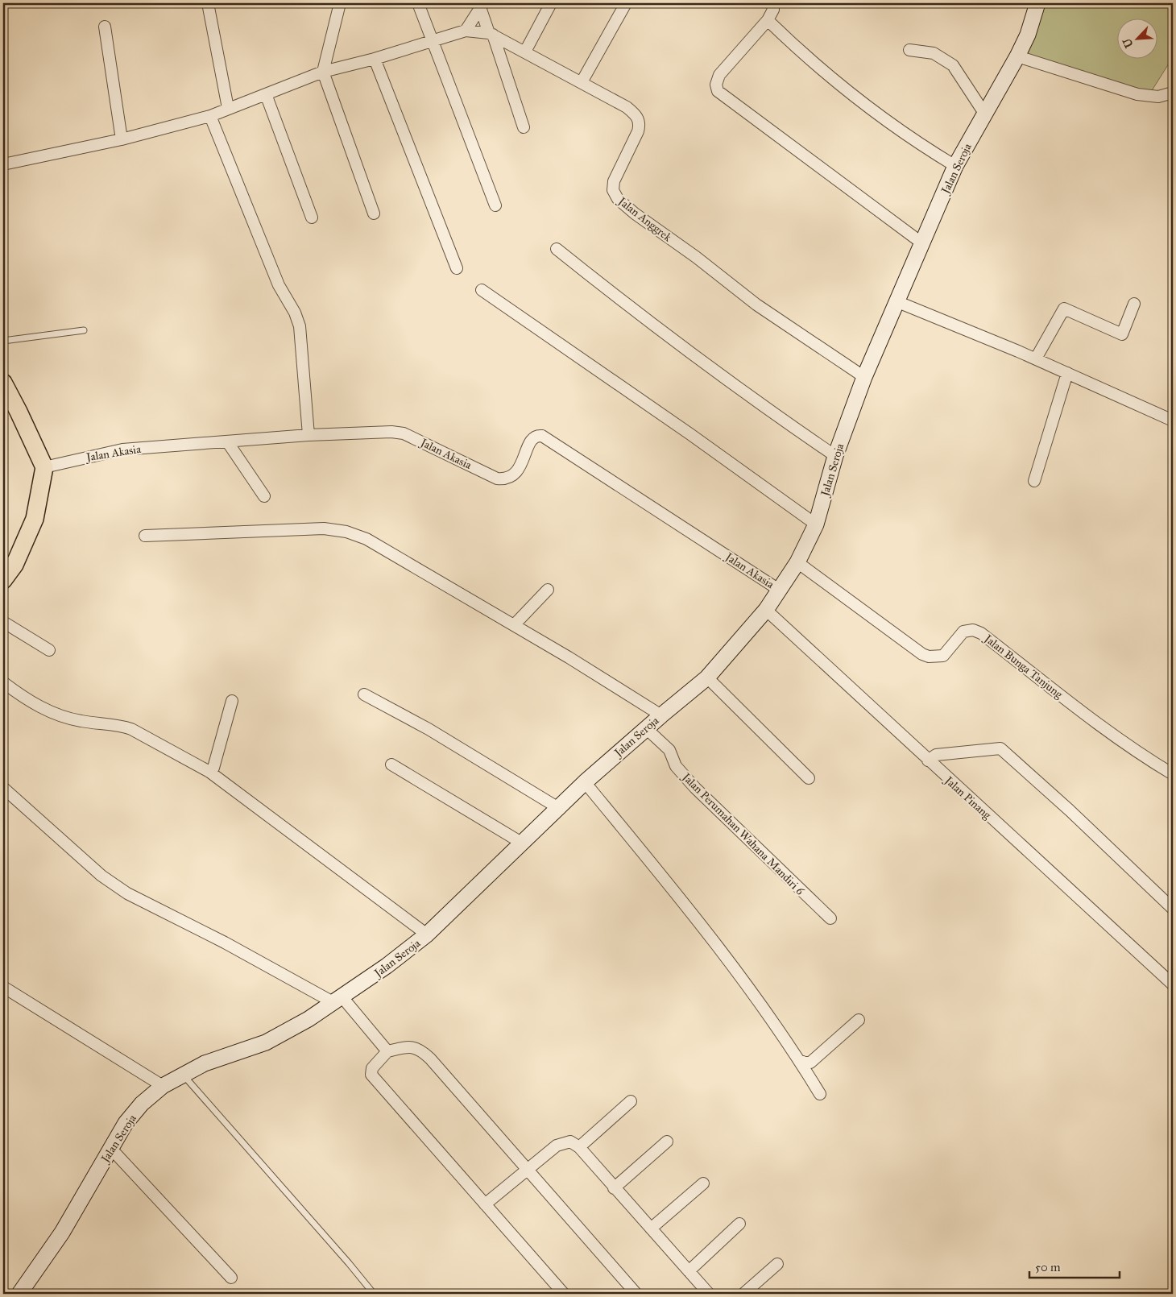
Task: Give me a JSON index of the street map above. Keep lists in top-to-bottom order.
{
  "streets": {
    "street": [
      "Jalan Seroja",
      "Jalan Anggrek",
      "Jalan Akasia",
      "Jalan Bunga Tanjung",
      "Jalan Pinang",
      "Jalan Perumahan Wahana Mandiri 6"
    ]
  },
  "crossings": [
    ["Jalan Seroja", "Jalan Anggrek"],
    ["Jalan Seroja", "Jalan Akasia"],
    ["Jalan Seroja", "Jalan Bunga Tanjung"],
    ["Jalan Seroja", "Jalan Pinang"],
    ["Jalan Seroja", "Jalan Perumahan Wahana Mandiri 6"]
  ],
  "scale_bar": "50 m",
  "north": "bottom left"
}
